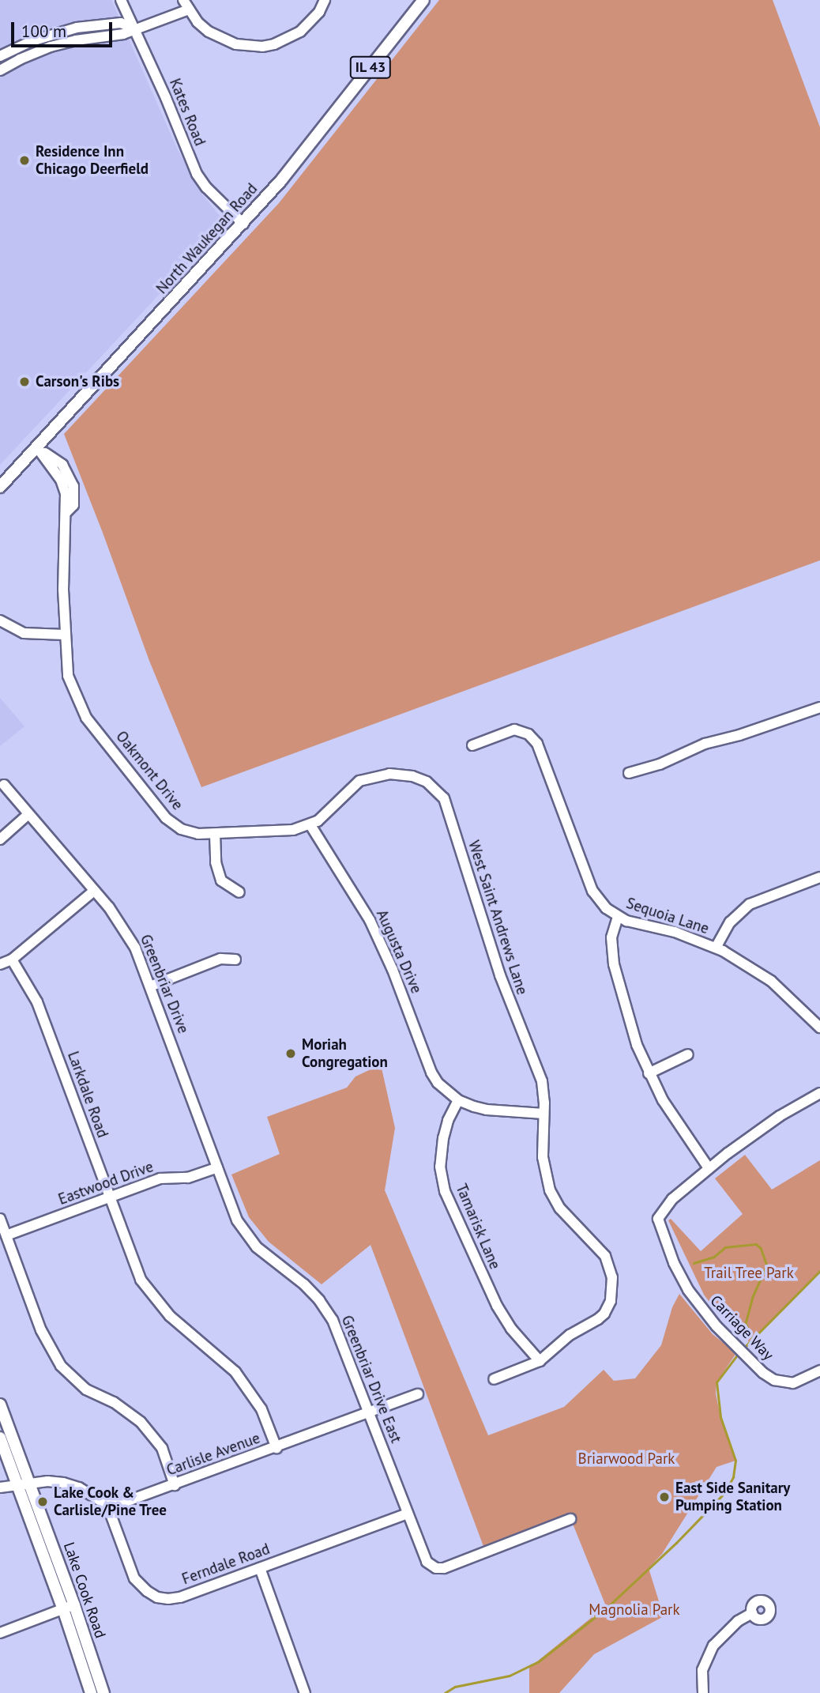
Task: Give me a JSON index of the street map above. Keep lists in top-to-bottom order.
{
  "streets": {
    "main road": ["IL 43", "North Waukegan Road", "Lake Cook Road"],
    "street": [
      "Kates Road",
      "Oakmont Drive",
      "Sequoia Lane",
      "West Saint Andrews Lane",
      "Augusta Drive",
      "Greenbriar Drive",
      "Larkdale Road",
      "Eastwood Drive",
      "Tamarisk Lane",
      "Carriage Way",
      "Greenbriar Drive East",
      "Carlisle Avenue",
      "Ferndale Road"
    ]
  },
  "crossings": [
    ["Kates Road", "North Waukegan Road"],
    ["North Waukegan Road", "Oakmont Drive"],
    ["Oakmont Drive", "West Saint Andrews Lane"],
    ["Oakmont Drive", "Augusta Drive"],
    ["West Saint Andrews Lane", "Augusta Drive"],
    ["West Saint Andrews Lane", "Tamarisk Lane"],
    ["Augusta Drive", "Tamarisk Lane"],
    ["Greenbriar Drive", "Eastwood Drive"],
    ["Greenbriar Drive", "Greenbriar Drive East"],
    ["Larkdale Road", "Eastwood Drive"],
    ["Larkdale Road", "Carlisle Avenue"],
    ["Greenbriar Drive East", "Carlisle Avenue"],
    ["Greenbriar Drive East", "Ferndale Road"],
    ["Carlisle Avenue", "Ferndale Road"]
  ],
  "parks": ["Trail Tree Park", "Briarwood Park", "Magnolia Park"],
  "places": [
    "Residence Inn Chicago Deerfield",
    "Carson's Ribs",
    "Moriah Congregation",
    "East Side Sanitary Pumping Station",
    "Lake Cook & Carlisle/Pine Tree"
  ],
  "scale_bar": "100 m"
}
